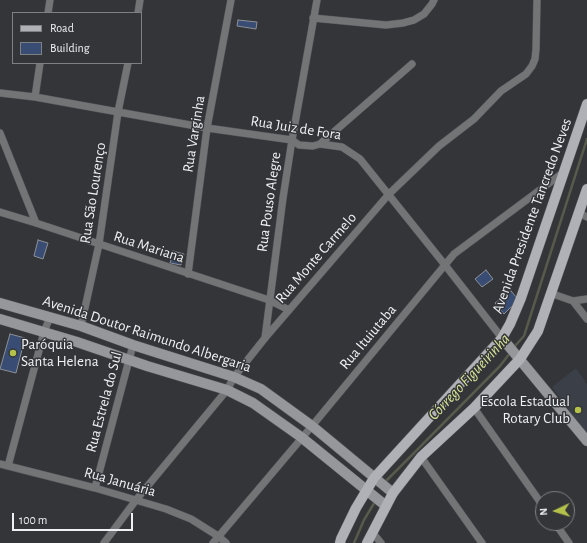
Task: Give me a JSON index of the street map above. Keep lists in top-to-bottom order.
{
  "streets": {
    "main road": ["Avenida Presidente Tancredo Neves"],
    "street": [
      "Rua Juiz de Fora",
      "Rua Varginha",
      "Rua São Lourenço",
      "Rua Pouso Alegre",
      "Rua Mariana",
      "Rua Monte Carmelo",
      "Avenida Doutor Raimundo Albergaria",
      "Rua Ituiutaba",
      "Rua Estrela do Sul",
      "Rua Januária"
    ]
  },
  "crossings": [
    ["Rua Juiz de Fora", "Rua Varginha"],
    ["Rua Juiz de Fora", "Rua São Lourenço"],
    ["Rua Juiz de Fora", "Rua Pouso Alegre"],
    ["Rua Juiz de Fora", "Avenida Presidente Tancredo Neves"],
    ["Rua Juiz de Fora", "Rua Monte Carmelo"],
    ["Rua Juiz de Fora", "Rua Ituiutaba"],
    ["Rua Varginha", "Rua Mariana"],
    ["Rua São Lourenço", "Rua Mariana"],
    ["Rua São Lourenço", "Avenida Doutor Raimundo Albergaria"],
    ["Rua Pouso Alegre", "Rua Mariana"],
    ["Rua Pouso Alegre", "Rua Monte Carmelo"],
    ["Avenida Presidente Tancredo Neves", "Avenida Doutor Raimundo Albergaria"],
    ["Avenida Presidente Tancredo Neves", "Rua Ituiutaba"],
    ["Rua Mariana", "Rua Monte Carmelo"],
    ["Rua Monte Carmelo", "Avenida Doutor Raimundo Albergaria"],
    ["Rua Monte Carmelo", "Rua Januária"],
    ["Avenida Doutor Raimundo Albergaria", "Rua Ituiutaba"],
    ["Avenida Doutor Raimundo Albergaria", "Rua Estrela do Sul"],
    ["Rua Ituiutaba", "Rua Januária"],
    ["Rua Estrela do Sul", "Rua Januária"]
  ],
  "water": ["Córrego Figueirinha"],
  "places": ["Paróquia Santa Helena", "Escola Estadual Rotary Club"],
  "legend": ["Road", "Building"],
  "scale_bar": "100 m",
  "north": "left"
}
